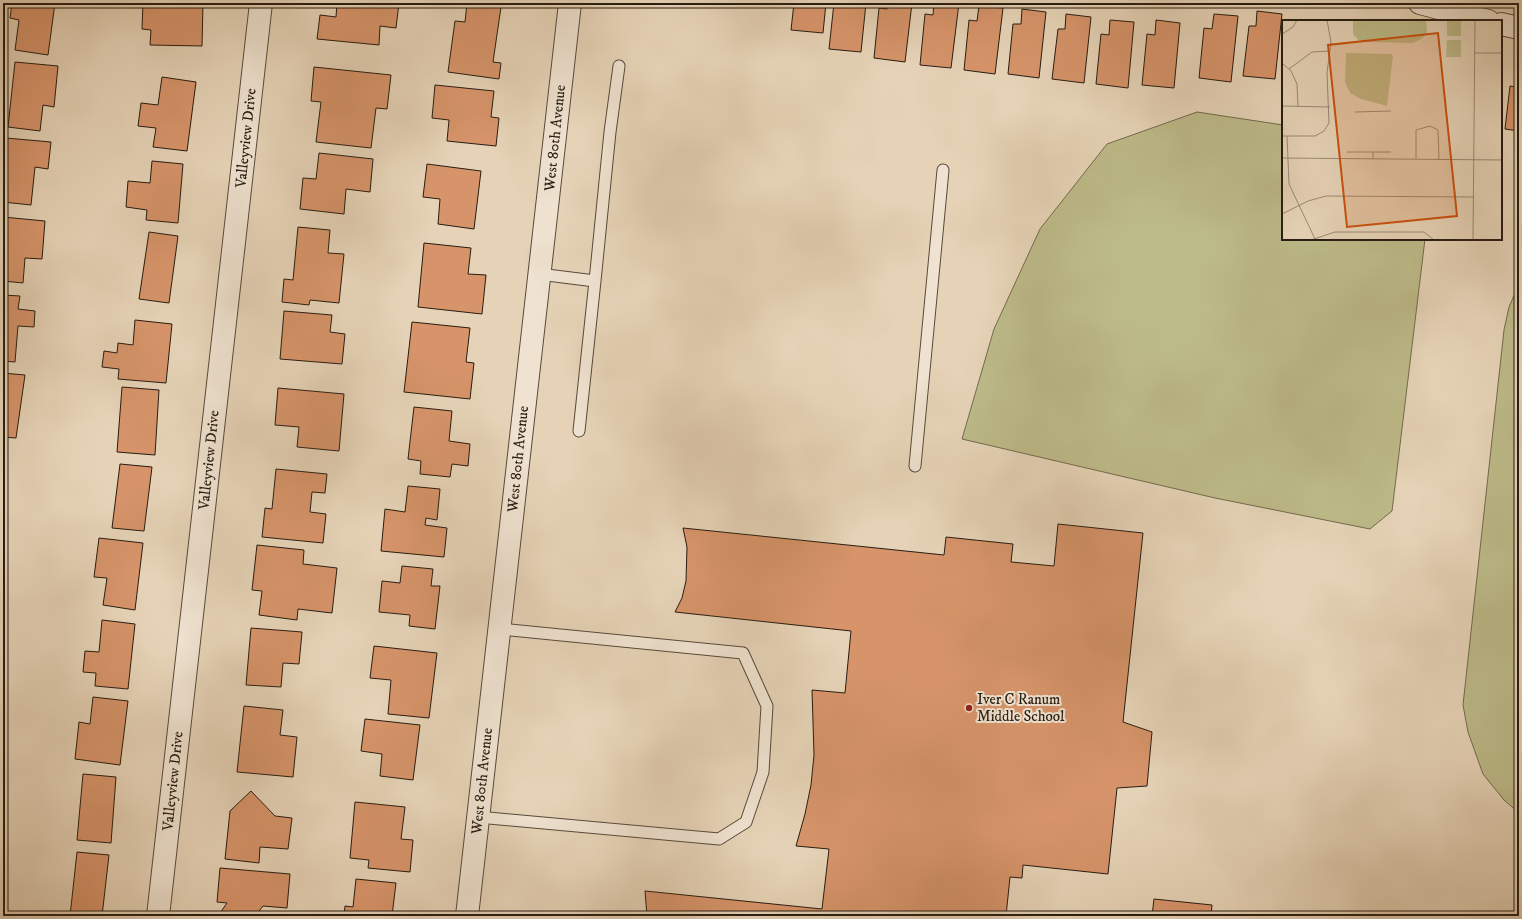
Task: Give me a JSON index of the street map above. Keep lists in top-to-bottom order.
{
  "streets": {
    "street": ["Valleyview Drive", "West 80th Avenue"]
  },
  "places": ["Iver C Ranum Middle School"]
}
